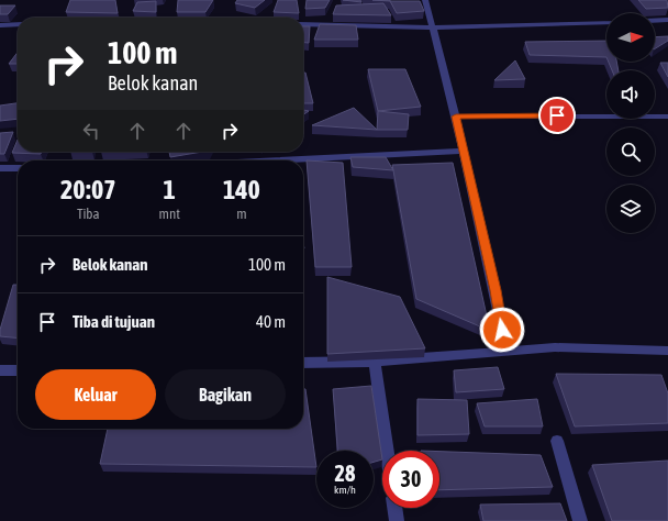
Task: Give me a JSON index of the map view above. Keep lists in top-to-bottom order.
{
  "north": "right",
  "page": {
    "turn": ["100 m", "Belok kanan"],
    "eta": [
      "20:07",
      "Tiba",
      "1",
      "mnt",
      "140",
      "m"
    ],
    "list": [
      {
        "name": "Belok kanan",
        "value": "100 m"
      },
      {
        "name": "Tiba di tujuan",
        "value": "40 m"
      }
    ],
    "buttons": ["Keluar", "Bagikan"],
    "speed": "28 km/h",
    "limit": "30"
  }
}
